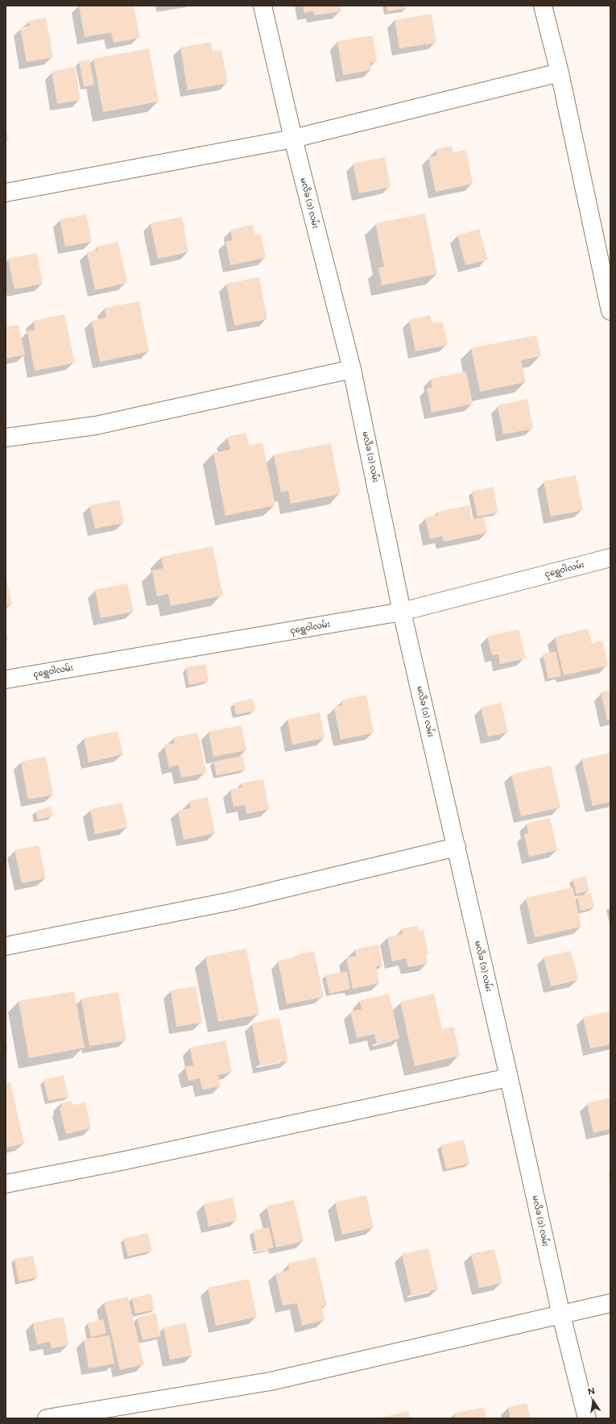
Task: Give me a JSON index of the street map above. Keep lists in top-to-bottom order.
{
  "streets": {
    "street": ["မလိခ (၁) လမ်း", "ငုရွှေဝါလမ်း"]
  },
  "crossings": [
    ["မလိခ (၁) လမ်း", "ငုရွှေဝါလမ်း"]
  ],
  "north": "top"
}
